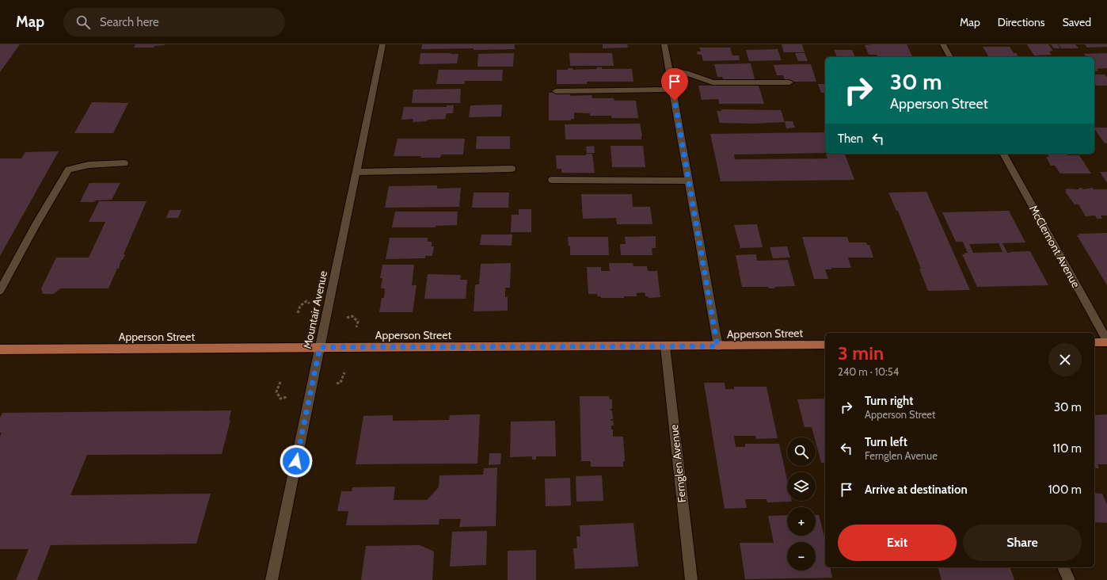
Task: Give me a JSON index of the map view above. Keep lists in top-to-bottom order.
{
  "streets": {
    "main road": ["Apperson Street"],
    "street": ["McClemont Avenue", "Mountair Avenue", "Fernglen Avenue"]
  },
  "crossings": [
    ["Mountair Avenue", "Apperson Street"],
    ["Apperson Street", "Fernglen Avenue"]
  ],
  "page": {
    "header": "Map",
    "search": "Search here",
    "nav": ["Map", "Directions", "Saved"],
    "turn": ["30 m", "Apperson Street"],
    "then": "Then",
    "heading": ["3 min", "240 m · 10:54"],
    "list": [
      {
        "name": "Turn right",
        "note": "Apperson Street",
        "value": "30 m"
      },
      {
        "name": "Turn left",
        "note": "Fernglen Avenue",
        "value": "110 m"
      },
      {
        "name": "Arrive at destination",
        "value": "100 m"
      }
    ],
    "map_buttons": ["+", "−"],
    "buttons": ["Exit", "Share"]
  }
}
